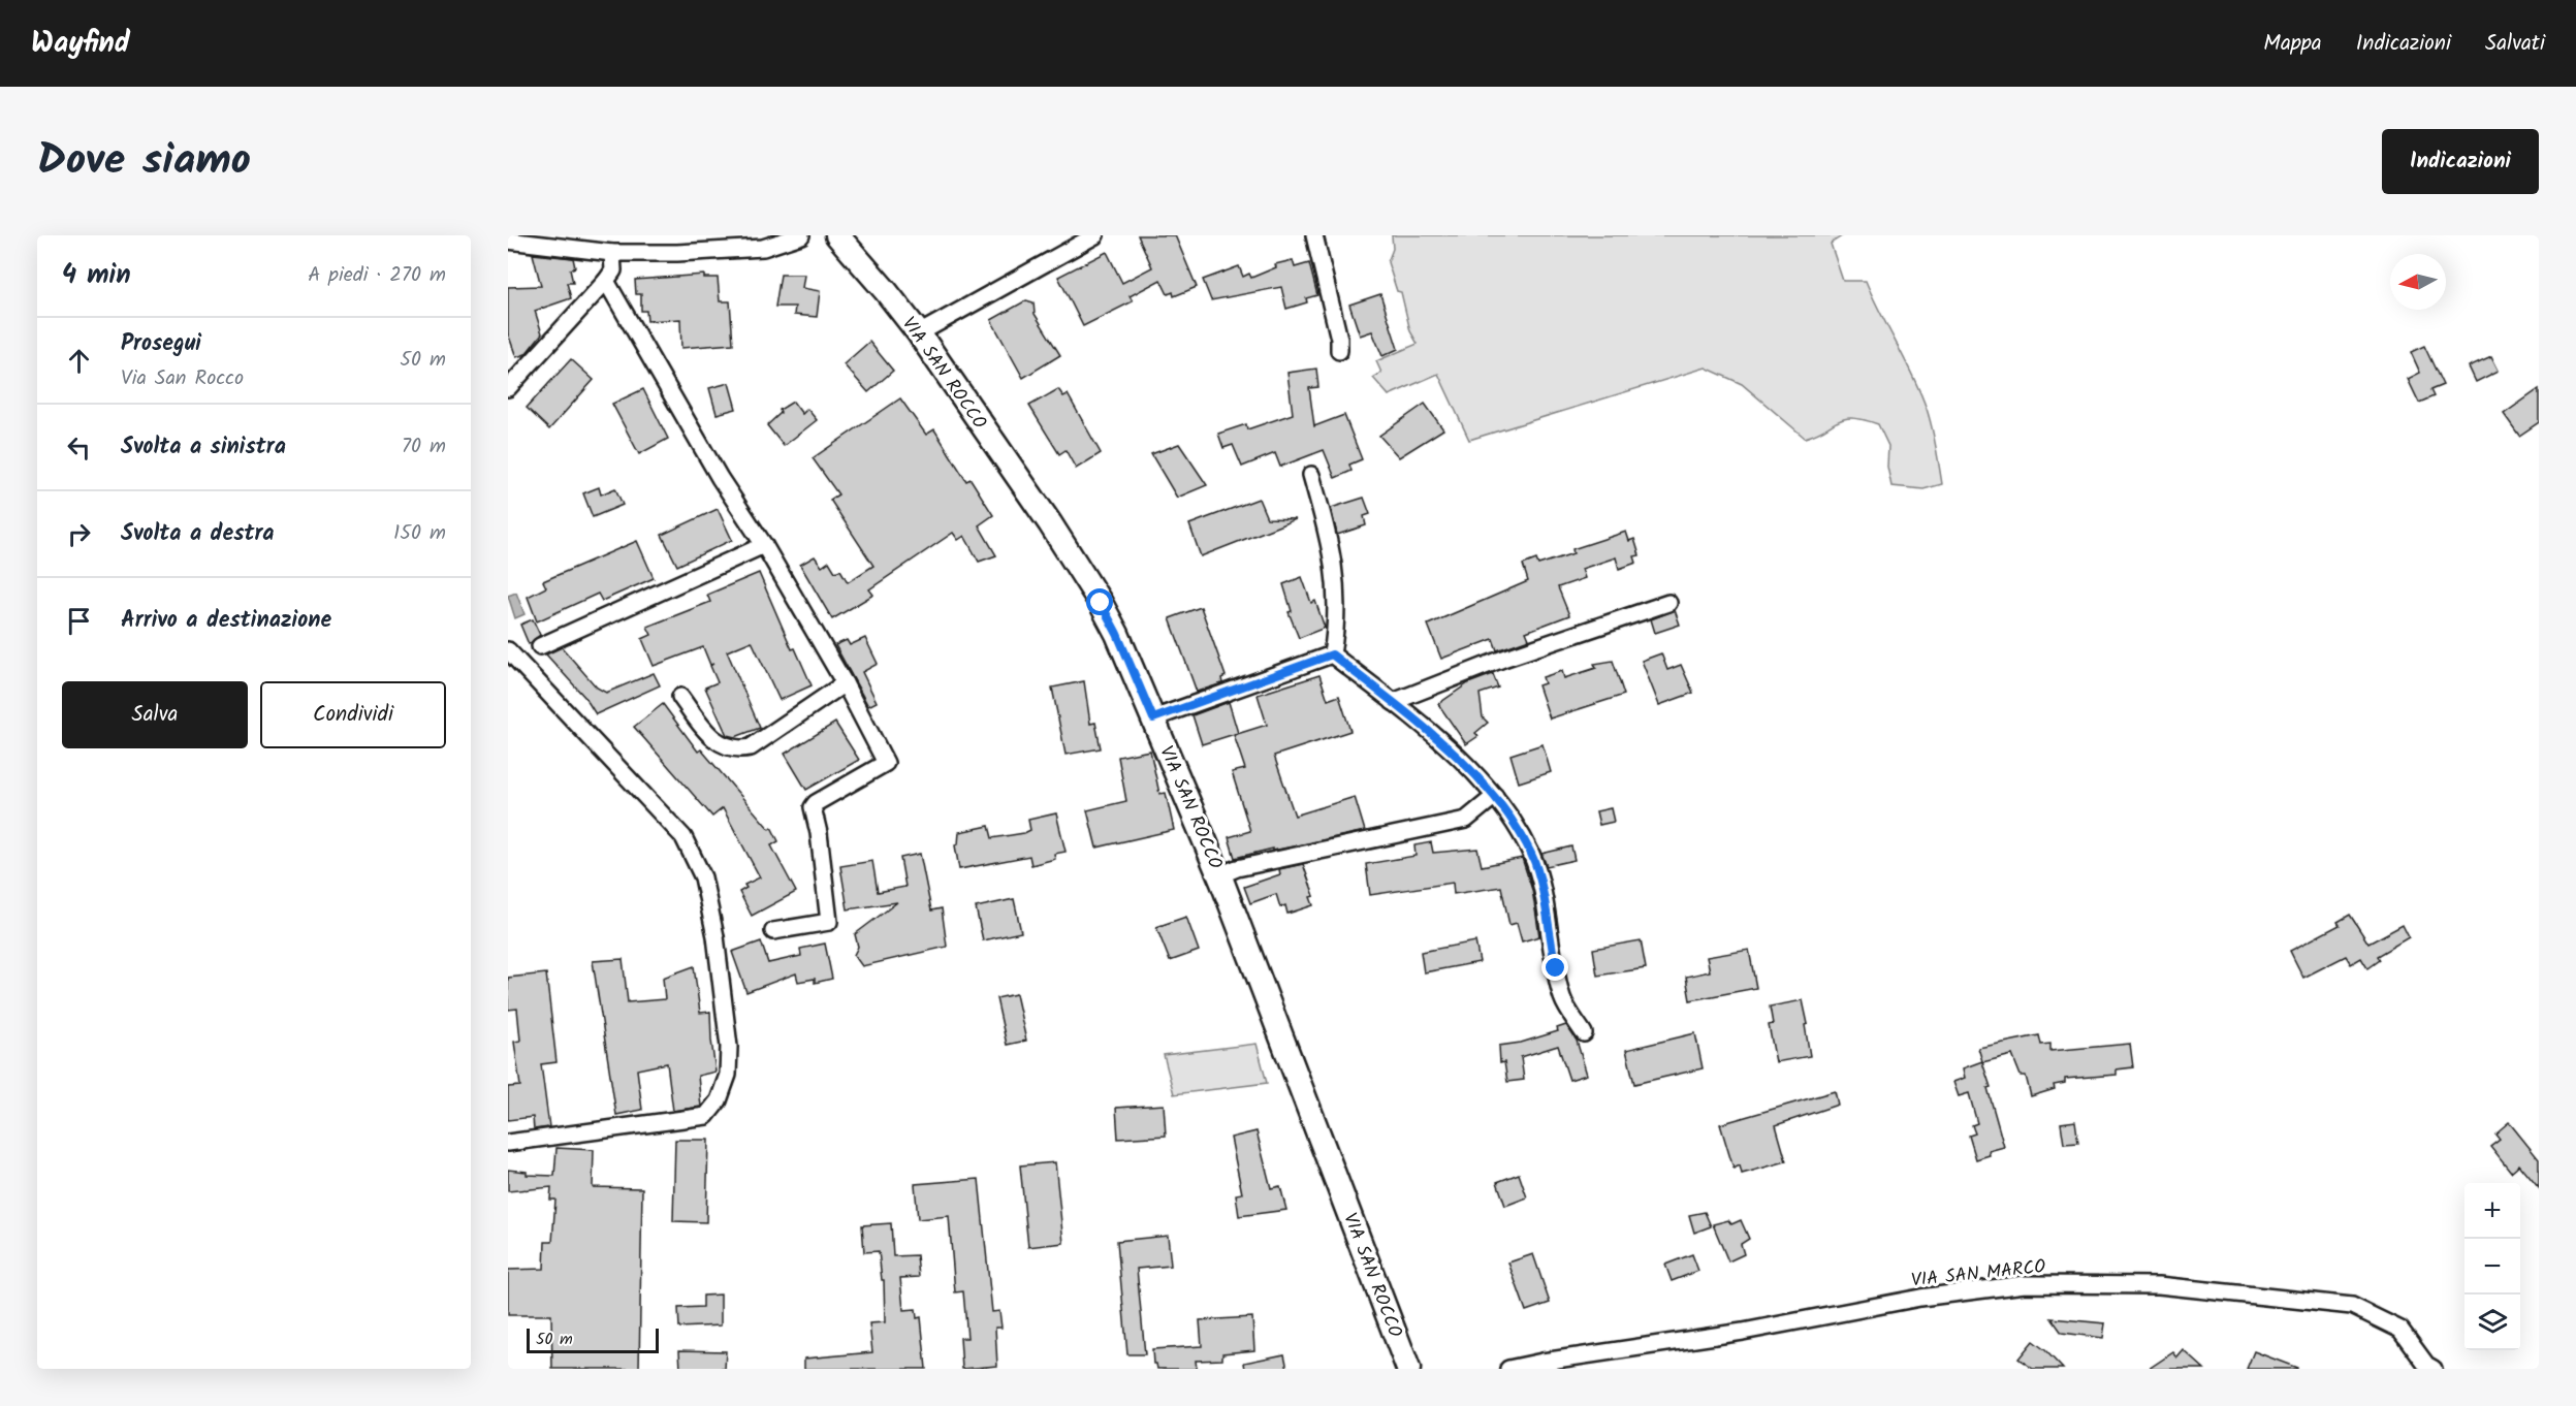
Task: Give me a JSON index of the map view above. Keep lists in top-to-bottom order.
{
  "streets": {
    "street": ["VIA SAN ROCCO", "VIA SAN MARCO"]
  },
  "scale_bar": "50 m",
  "north": "left",
  "page": {
    "header": "Wayfind",
    "nav": ["Mappa", "Indicazioni", "Salvati"],
    "title": "Dove siamo",
    "buttons": [
      "Indicazioni",
      ["Salva", "Condividi"]
    ],
    "heading": ["4 min", "A piedi · 270 m"],
    "list": [
      ["Prosegui", "Via San Rocco", "50 m"],
      ["Svolta a sinistra", "70 m"],
      ["Svolta a destra", "150 m"],
      "Arrivo a destinazione"
    ],
    "map_buttons": ["+", "−"],
    "scale": "50 m"
  }
}
